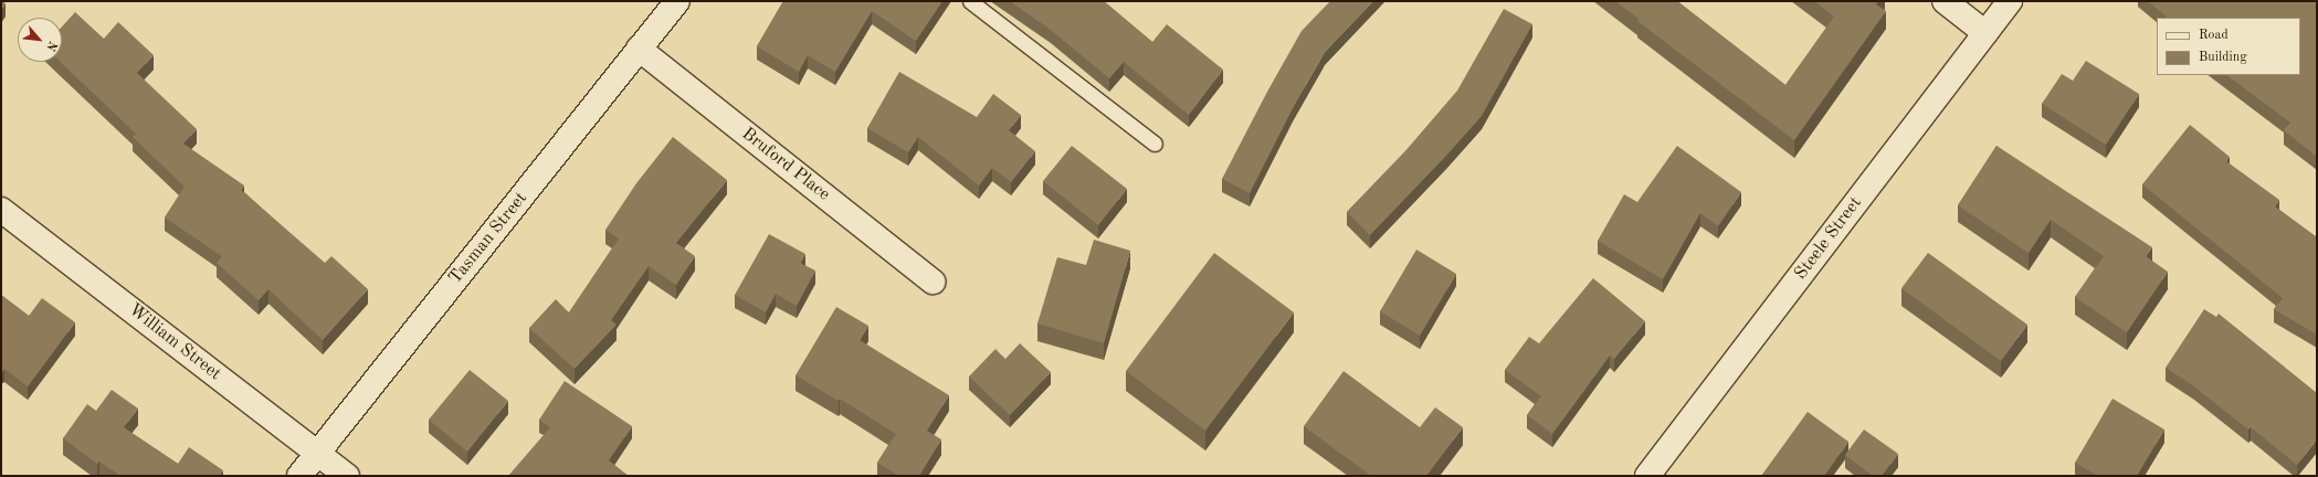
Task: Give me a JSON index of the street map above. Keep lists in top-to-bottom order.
{
  "streets": {
    "street": [
      "Bruford Place",
      "Tasman Street",
      "Steele Street",
      "William Street"
    ]
  },
  "crossings": [
    ["Bruford Place", "Tasman Street"],
    ["Tasman Street", "William Street"]
  ],
  "legend": ["Road", "Building"],
  "north": "bottom right"
}
